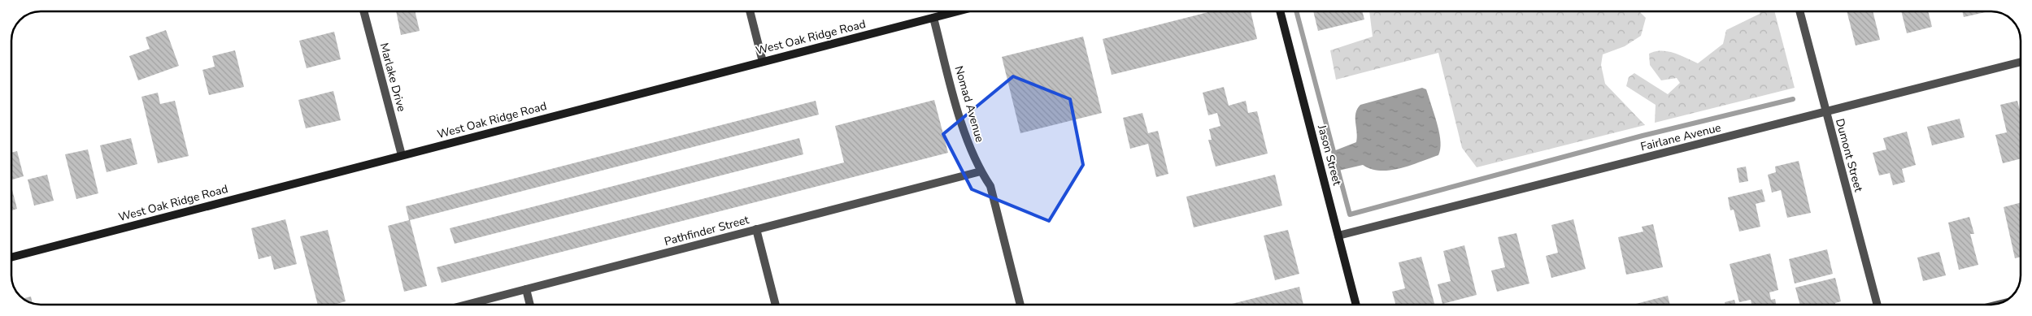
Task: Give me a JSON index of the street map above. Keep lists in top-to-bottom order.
{
  "streets": {
    "main road": ["West Oak Ridge Road", "Jason Street"],
    "street": [
      "Marlake Drive",
      "Nomad Avenue",
      "Fairlane Avenue",
      "Dumont Street",
      "Pathfinder Street"
    ]
  },
  "crossings": [
    ["West Oak Ridge Road", "Marlake Drive"],
    ["West Oak Ridge Road", "Nomad Avenue"],
    ["Nomad Avenue", "Pathfinder Street"],
    ["Fairlane Avenue", "Jason Street"],
    ["Fairlane Avenue", "Dumont Street"]
  ]
}
